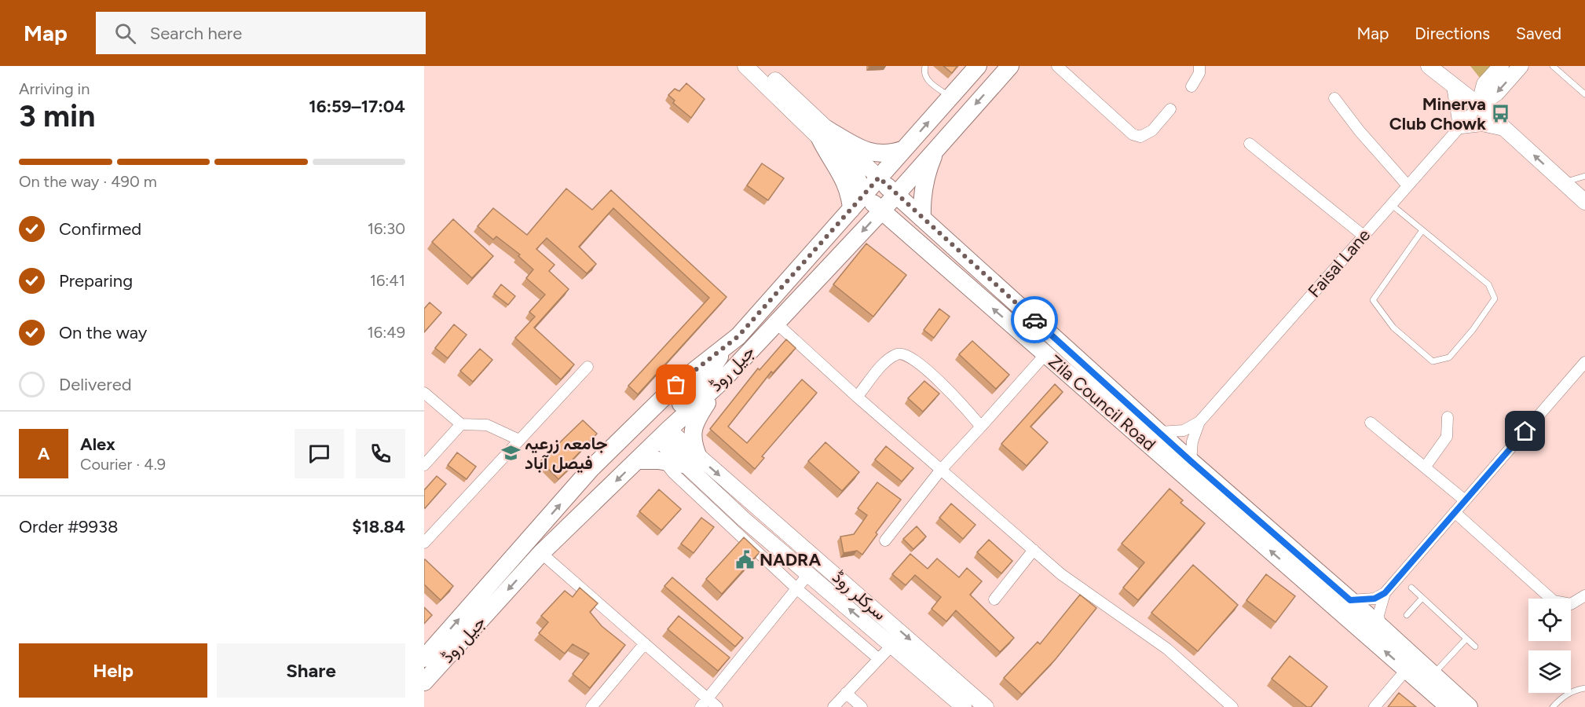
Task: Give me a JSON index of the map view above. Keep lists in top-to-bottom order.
{
  "streets": {
    "main road": [
      "Faisal Lane",
      "جیل روڈ",
      "Zila Council Road",
      "سرکلر روڈ"
    ]
  },
  "crossings": [
    ["Faisal Lane", "Zila Council Road"],
    ["جیل روڈ", "Zila Council Road"],
    ["جیل روڈ", "سرکلر روڈ"]
  ],
  "places": {
    "bus stop": ["Minerva Club Chowk"],
    "school or university": ["جامعہ زرعیہ فیصل آباد"],
    "public building": ["NADRA"]
  },
  "page": {
    "header": "Map",
    "search": "Search here",
    "nav": ["Map", "Directions", "Saved"],
    "heading": ["3 min", "Arriving in", "16:59–17:04"],
    "panel": [
      "Alex",
      "Courier · 4.9",
      "Order #9938",
      "$18.84"
    ],
    "bar": "On the way · 490 m",
    "list": [
      ["Confirmed", "16:30"],
      ["Preparing", "16:41"],
      ["On the way", "16:49"],
      "Delivered"
    ],
    "round": "A",
    "buttons": ["Help", "Share"]
  }
}
